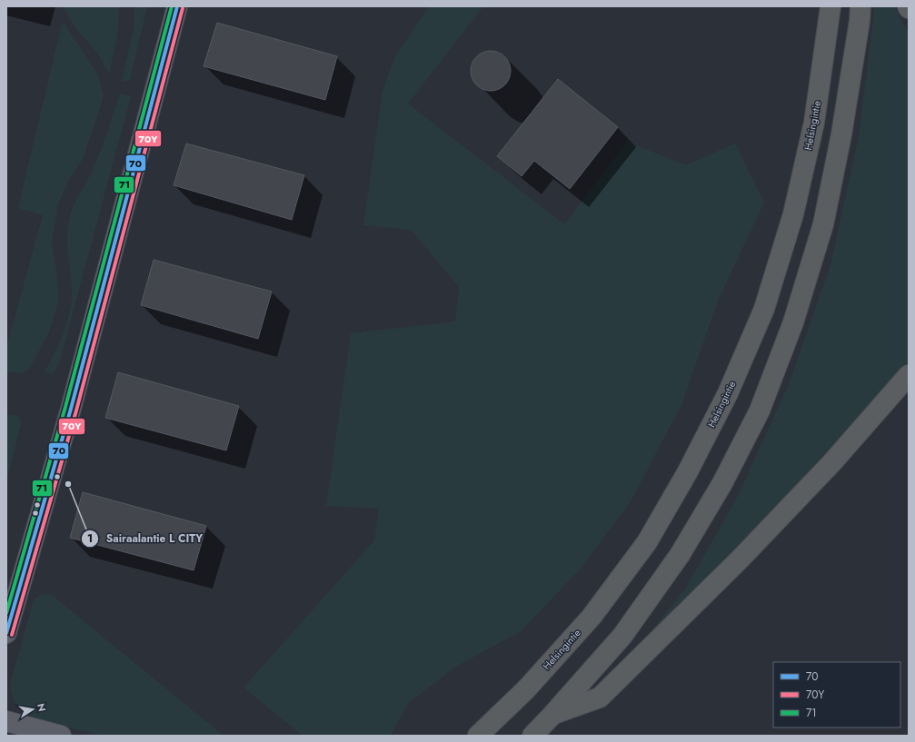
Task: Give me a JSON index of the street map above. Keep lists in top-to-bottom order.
{
  "streets": {
    "highway": ["Helsingintie"]
  },
  "places": ["Sairaalantie L CITY"],
  "lines": ["transit line 70", "transit line 71", "transit line 70Y"],
  "legend": ["70", "70Y", "71"],
  "north": "right"
}
